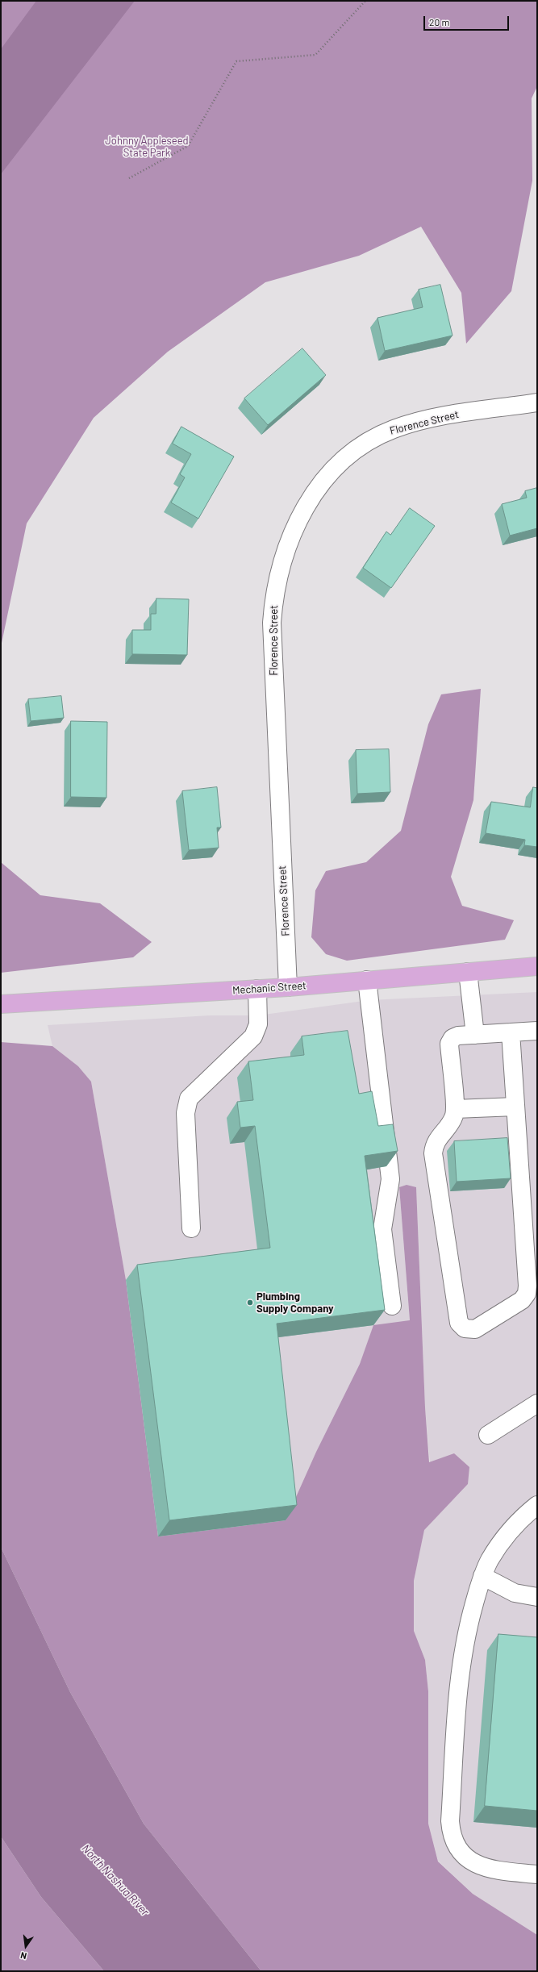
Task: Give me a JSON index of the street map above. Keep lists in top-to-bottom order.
{
  "streets": {
    "main road": ["Mechanic Street"],
    "street": ["Florence Street"]
  },
  "crossings": [
    ["Florence Street", "Mechanic Street"]
  ],
  "water": ["North Nashua River"],
  "parks": ["Johnny Appleseed State Park"],
  "places": ["Plumbing Supply Company"],
  "scale_bar": "20 m",
  "north": "bottom"
}
